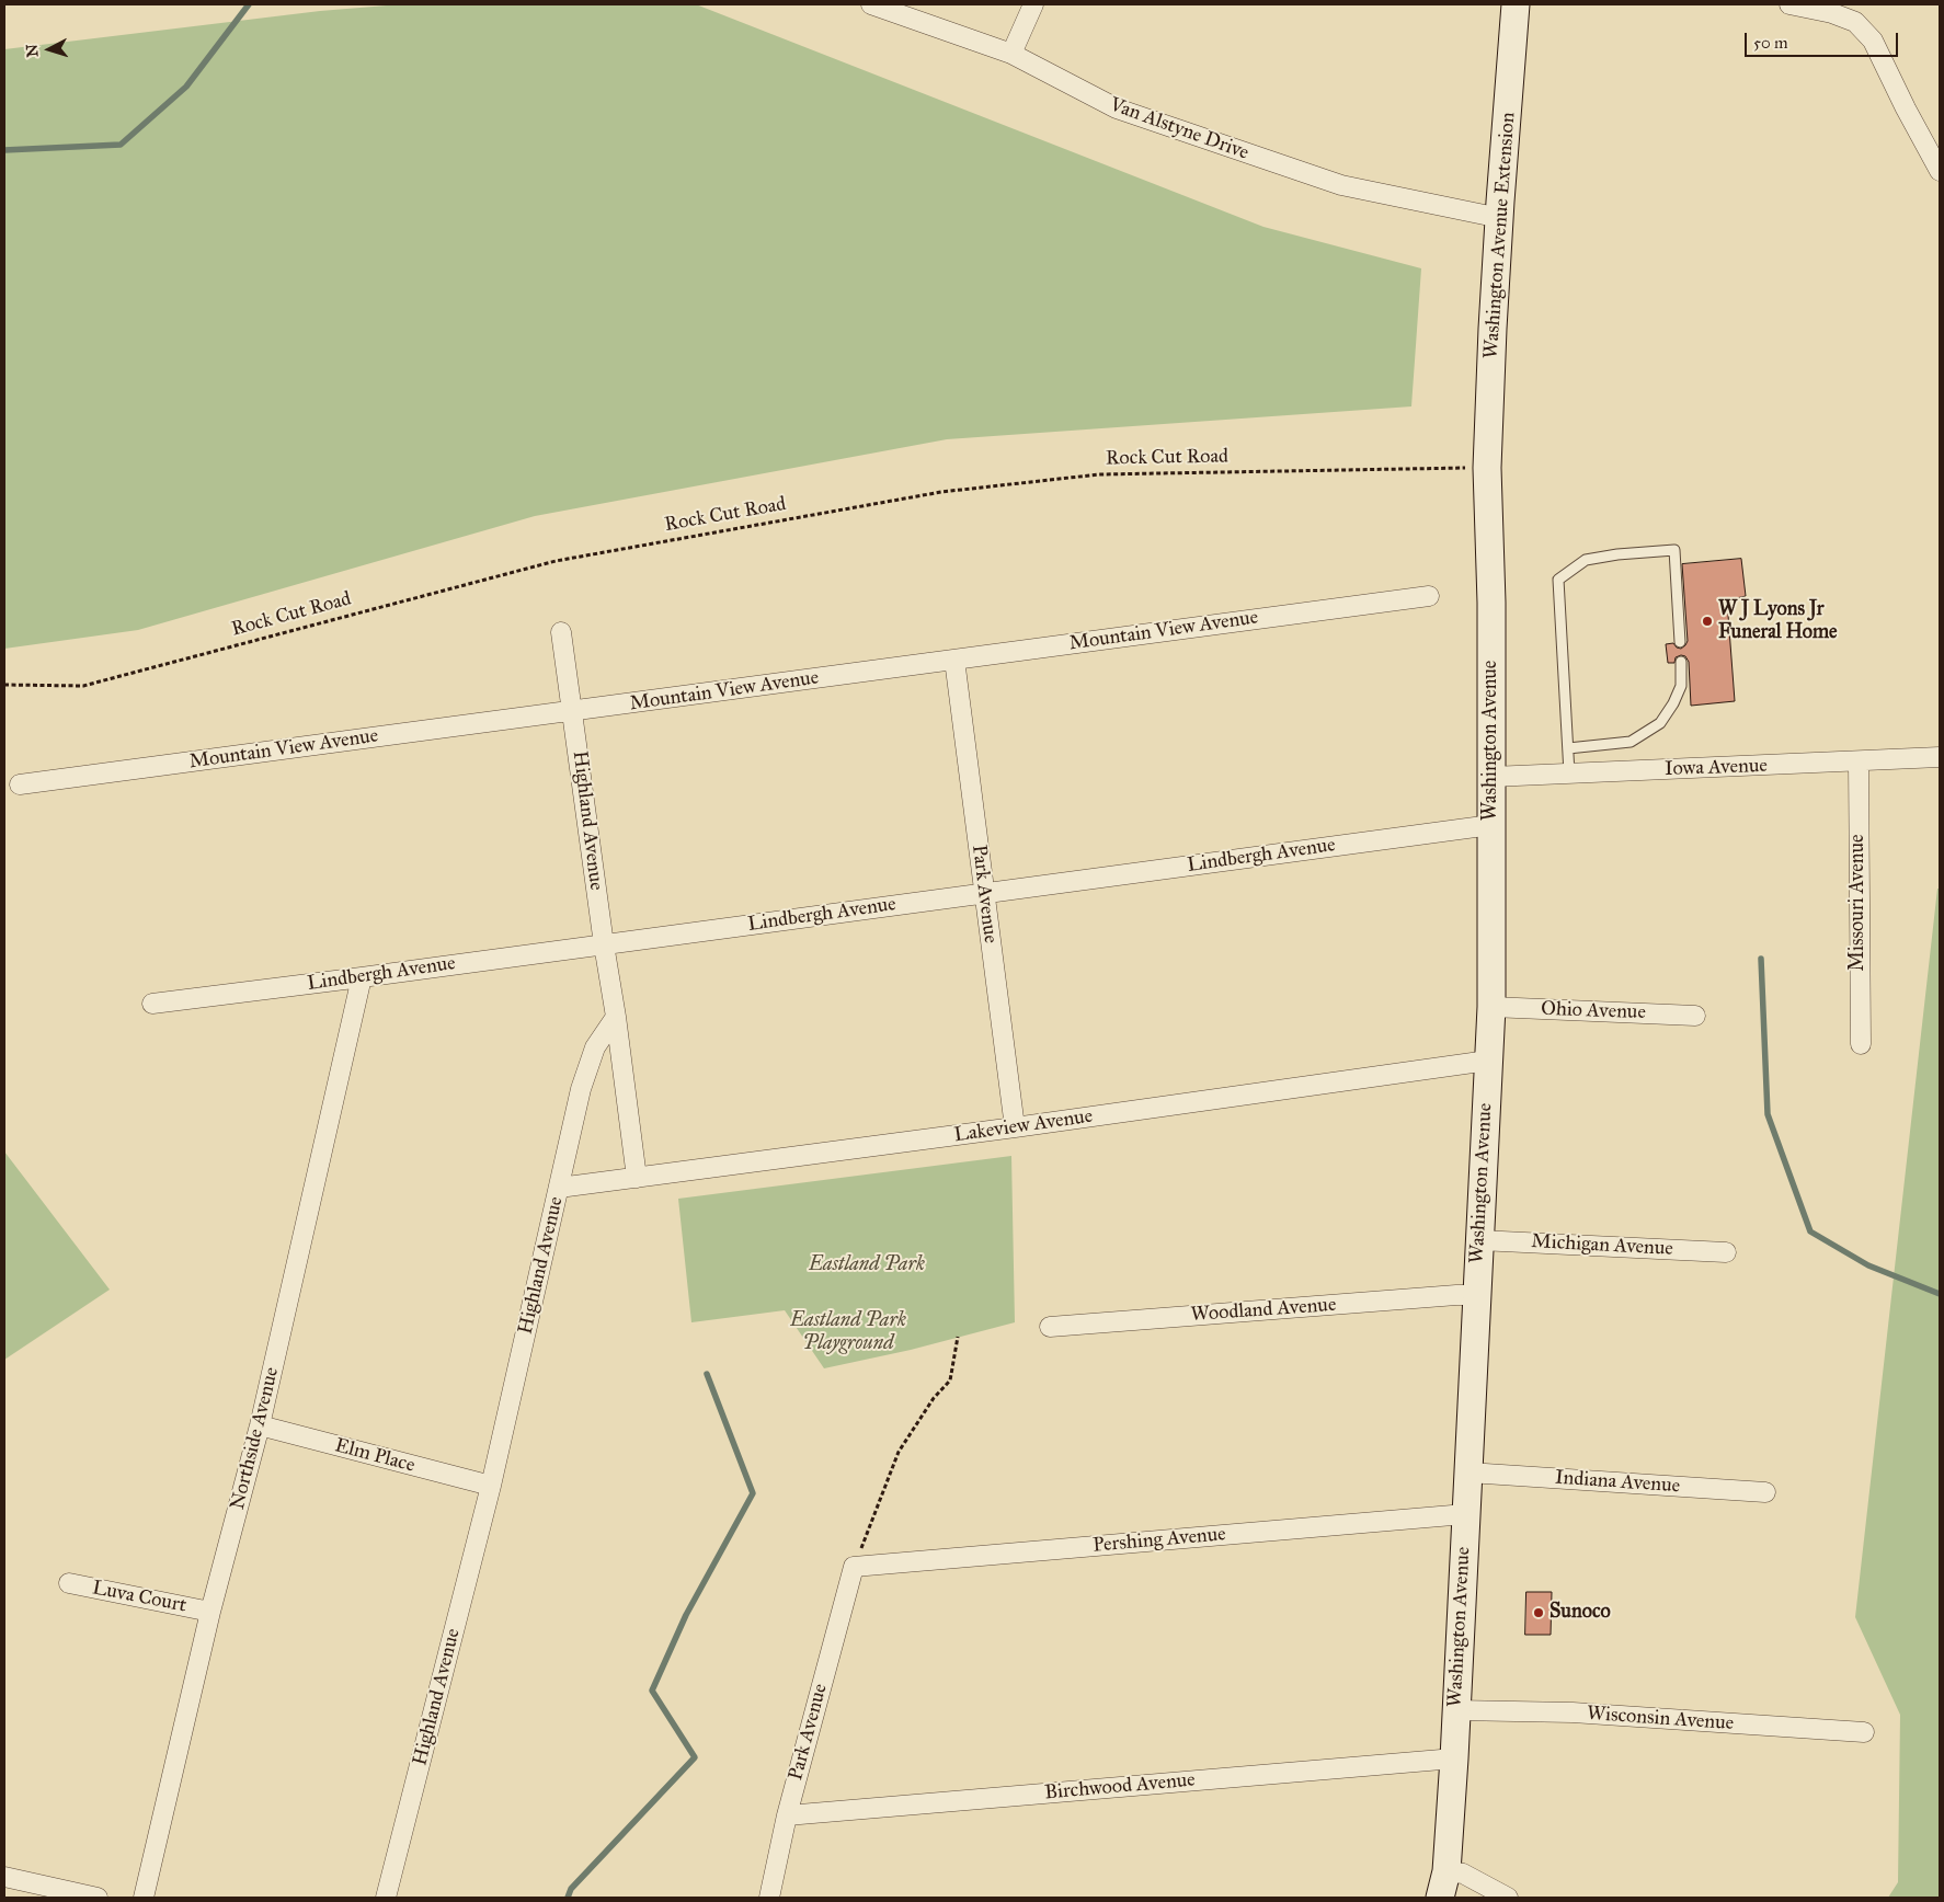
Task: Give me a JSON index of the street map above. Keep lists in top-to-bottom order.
{
  "streets": {
    "street": [
      "Van Alstyne Drive",
      "Washington Avenue Extension",
      "Mountain View Avenue",
      "Washington Avenue",
      "Iowa Avenue",
      "Highland Avenue",
      "Lindbergh Avenue",
      "Park Avenue",
      "Missouri Avenue",
      "Ohio Avenue",
      "Lakeview Avenue",
      "Michigan Avenue",
      "Woodland Avenue",
      "Northside Avenue",
      "Elm Place",
      "Indiana Avenue",
      "Pershing Avenue",
      "Luva Court",
      "Wisconsin Avenue",
      "Birchwood Avenue"
    ],
    "path": ["Rock Cut Road"]
  },
  "crossings": [
    ["Van Alstyne Drive", "Washington Avenue Extension"],
    ["Washington Avenue Extension", "Rock Cut Road"],
    ["Washington Avenue Extension", "Washington Avenue"],
    ["Rock Cut Road", "Washington Avenue"],
    ["Mountain View Avenue", "Highland Avenue"],
    ["Mountain View Avenue", "Park Avenue"],
    ["Washington Avenue", "Iowa Avenue"],
    ["Washington Avenue", "Lindbergh Avenue"],
    ["Washington Avenue", "Ohio Avenue"],
    ["Washington Avenue", "Lakeview Avenue"],
    ["Washington Avenue", "Michigan Avenue"],
    ["Washington Avenue", "Woodland Avenue"],
    ["Washington Avenue", "Indiana Avenue"],
    ["Washington Avenue", "Pershing Avenue"],
    ["Washington Avenue", "Wisconsin Avenue"],
    ["Washington Avenue", "Birchwood Avenue"],
    ["Iowa Avenue", "Missouri Avenue"],
    ["Highland Avenue", "Lindbergh Avenue"],
    ["Highland Avenue", "Lakeview Avenue"],
    ["Highland Avenue", "Elm Place"],
    ["Lindbergh Avenue", "Park Avenue"],
    ["Lindbergh Avenue", "Northside Avenue"],
    ["Park Avenue", "Lakeview Avenue"],
    ["Park Avenue", "Pershing Avenue"],
    ["Park Avenue", "Birchwood Avenue"],
    ["Northside Avenue", "Elm Place"],
    ["Northside Avenue", "Luva Court"]
  ],
  "parks": ["Eastland Park", "Eastland Park Playground"],
  "places": ["W J Lyons Jr Funeral Home", "Sunoco"],
  "scale_bar": "50 m",
  "north": "left"
}
